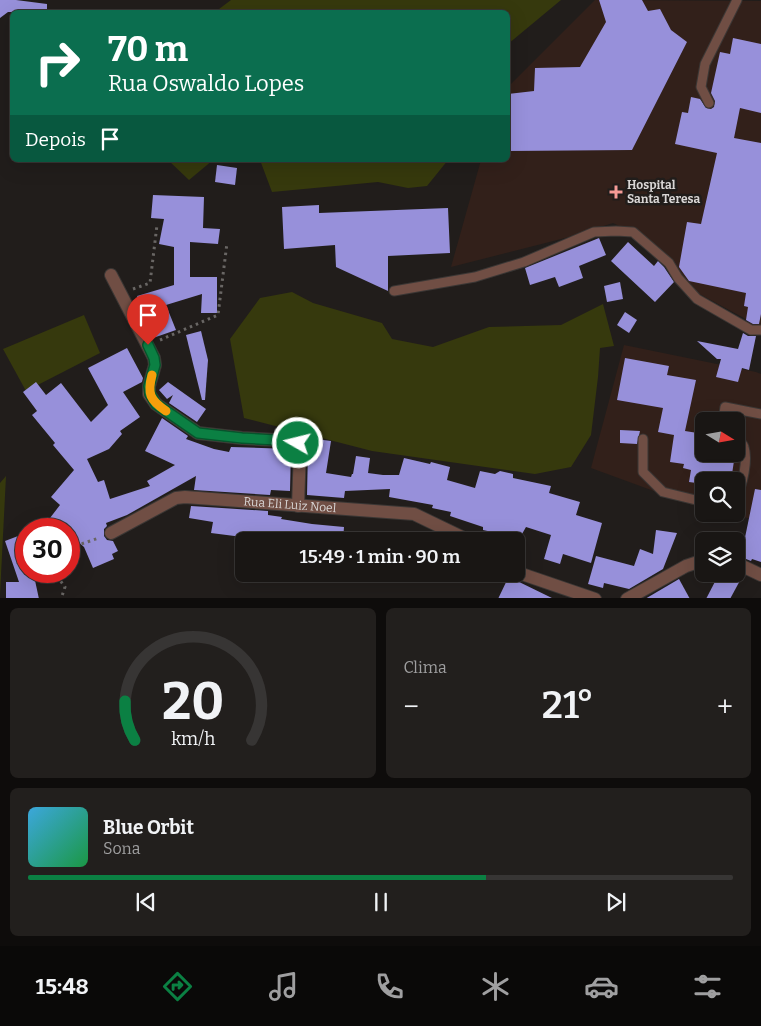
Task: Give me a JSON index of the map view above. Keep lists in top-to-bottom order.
{
  "streets": {
    "street": ["Rua Eli Luiz Noel"]
  },
  "places": {
    "health": ["Hospital Santa Teresa"]
  },
  "north": "right",
  "page": {
    "turn": ["70 m", "Rua Oswaldo Lopes"],
    "then": "Depois",
    "limit": "30",
    "trip": "15:49 · 1 min · 90 m",
    "tile": "Clima",
    "heat": ["−", "21°", "+"],
    "song": ["Blue Orbit", "Sona"],
    "tabs": "15:48",
    "gauge": ["20", "km/h"]
  }
}
